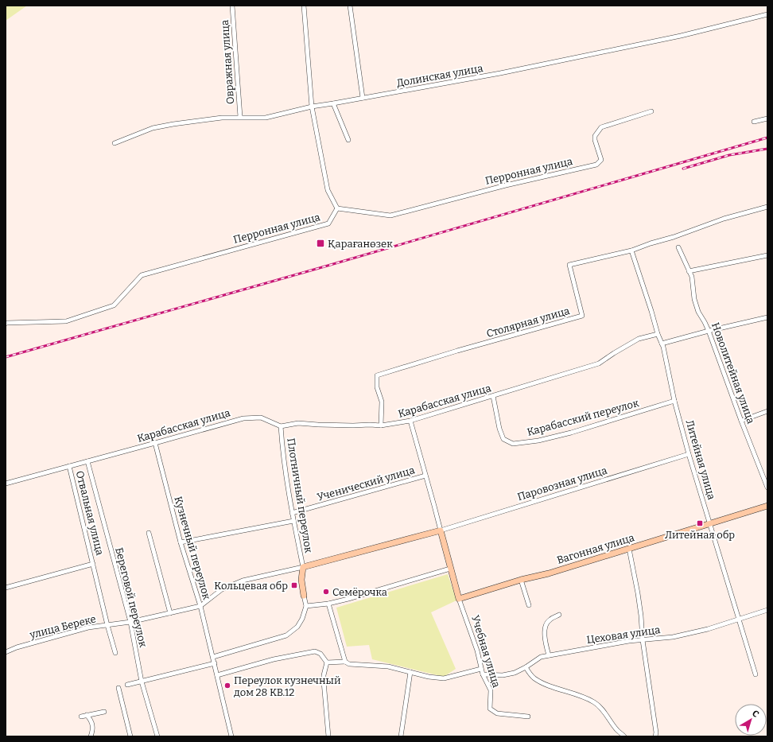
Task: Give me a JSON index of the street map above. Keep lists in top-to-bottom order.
{
  "streets": {
    "street": [
      "Овражная улица",
      "Долинская улица",
      "Перронная улица",
      "Столярная улица",
      "Новолитейная улица",
      "Карабасская улица",
      "Карабасский переулок",
      "Литейная улица",
      "Ученический улица",
      "Паровозная улица",
      "Плотничный переулок",
      "Отвальная улица",
      "Кузнечный переулок",
      "Вагонная улица",
      "Береговой переулок",
      "улица Береке",
      "Цеховая улица",
      "Учебная улица"
    ]
  },
  "crossings": [
    ["Овражная улица", "Долинская улица"],
    ["Столярная улица", "Карабасская улица"],
    ["Столярная улица", "Литейная улица"],
    ["Карабасская улица", "Карабасский переулок"],
    ["Карабасская улица", "Литейная улица"],
    ["Карабасская улица", "Плотничный переулок"],
    ["Карабасская улица", "Отвальная улица"],
    ["Карабасская улица", "Кузнечный переулок"],
    ["Карабасская улица", "Береговой переулок"],
    ["Карабасский переулок", "Литейная улица"],
    ["Литейная улица", "Паровозная улица"],
    ["Литейная улица", "Вагонная улица"],
    ["Литейная улица", "Цеховая улица"],
    ["Ученический улица", "Плотничный переулок"],
    ["Отвальная улица", "улица Береке"],
    ["Кузнечный переулок", "улица Береке"],
    ["Вагонная улица", "Учебная улица"],
    ["Береговой переулок", "улица Береке"],
    ["Цеховая улица", "Учебная улица"]
  ],
  "places": {
    "transit": ["Қарағанөзек", "Литейная обр", "Кольцевая обр"],
    "other": ["Семёрочка", "Переулок кузнечный дом 28 КВ.12"]
  },
  "north": "top right"
}
